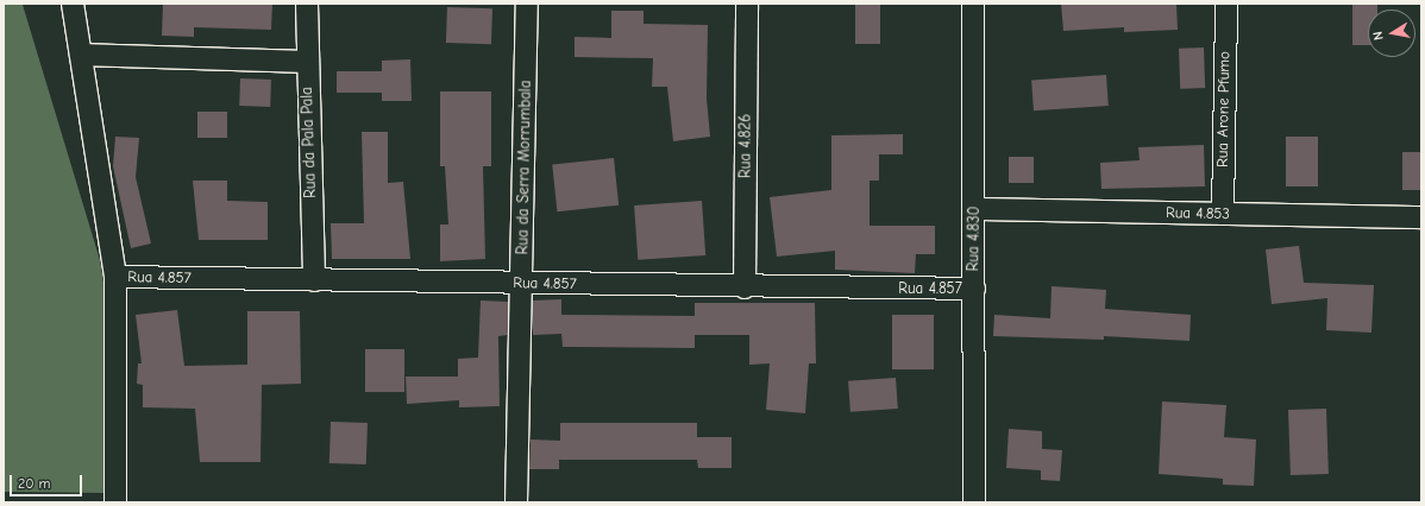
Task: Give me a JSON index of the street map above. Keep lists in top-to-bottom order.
{
  "streets": {
    "street": [
      "Rua Arone Pfumo",
      "Rua da Pala Pala",
      "Rua 4.826",
      "Rua da Serra Morrumbala",
      "Rua 4.853",
      "Rua 4.830",
      "Rua 4.857"
    ]
  },
  "crossings": [
    ["Rua Arone Pfumo", "Rua 4.853"],
    ["Rua da Pala Pala", "Rua 4.857"],
    ["Rua 4.826", "Rua 4.857"],
    ["Rua da Serra Morrumbala", "Rua 4.857"],
    ["Rua 4.853", "Rua 4.830"],
    ["Rua 4.830", "Rua 4.857"]
  ],
  "scale_bar": "20 m",
  "north": "left"
}
